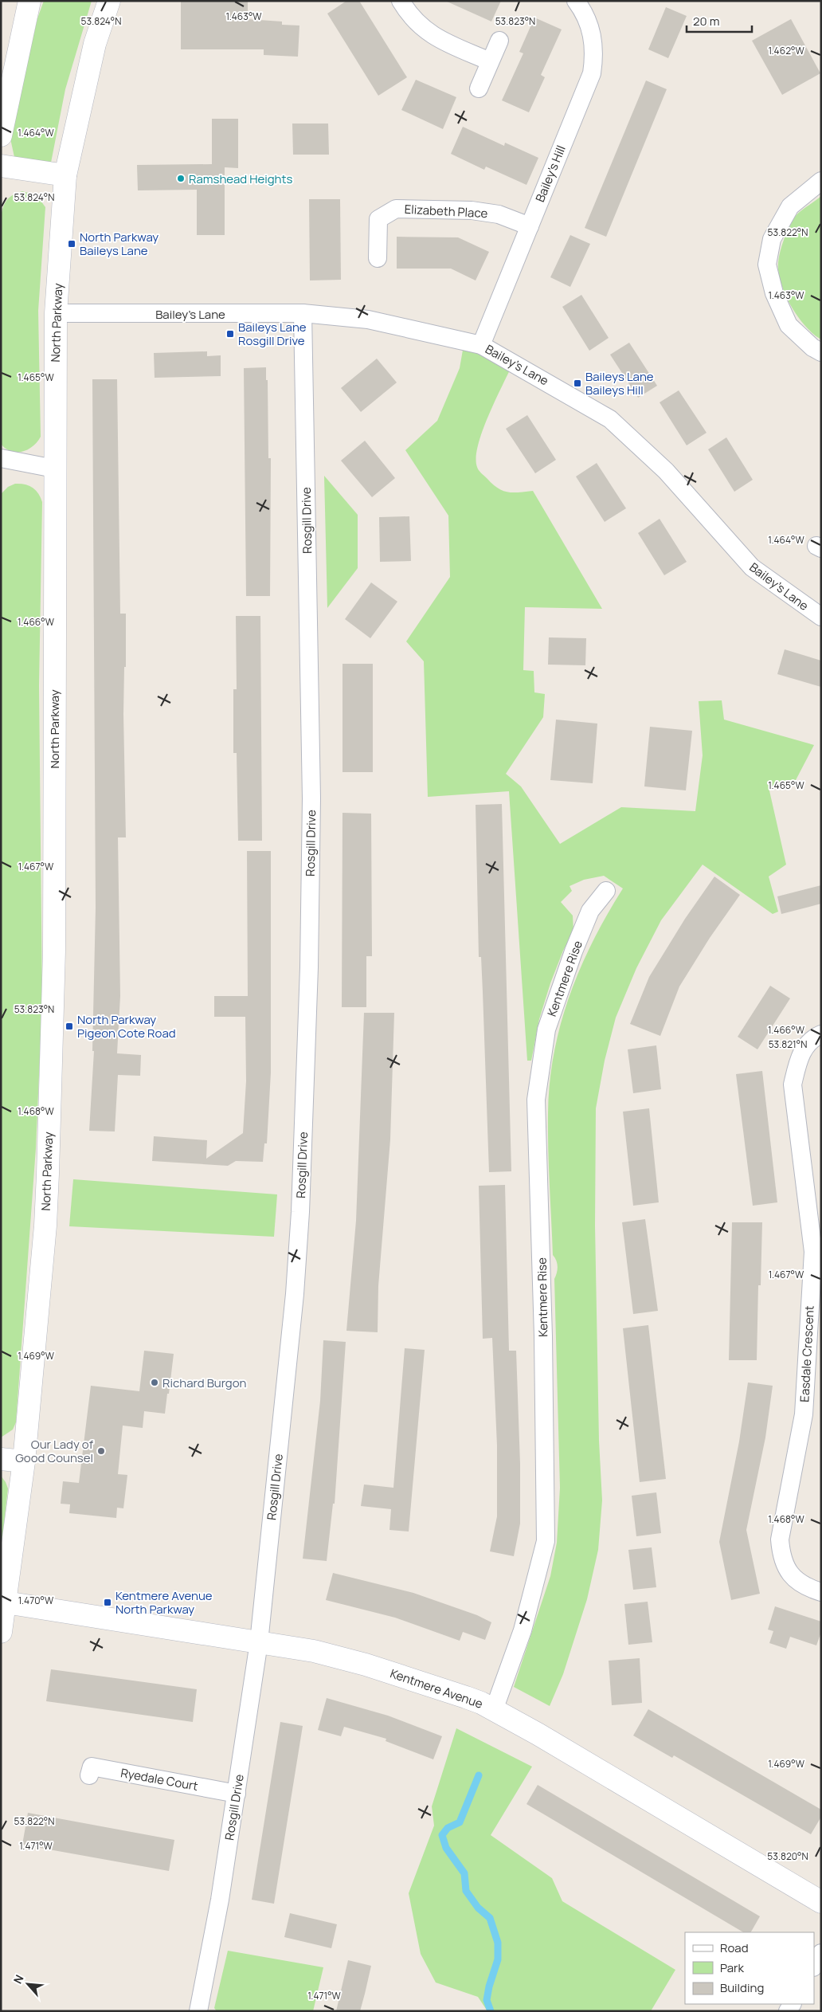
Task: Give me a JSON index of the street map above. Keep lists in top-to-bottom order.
{
  "streets": {
    "street": [
      "Bailey's Hill",
      "Elizabeth Place",
      "Bailey's Lane",
      "North Parkway",
      "Rosgill Drive",
      "Kentmere Rise",
      "Easdale Crescent",
      "Kentmere Avenue",
      "Ryedale Court"
    ]
  },
  "crossings": [
    ["Bailey's Hill", "Elizabeth Place"],
    ["Bailey's Hill", "Bailey's Lane"],
    ["Bailey's Lane", "North Parkway"],
    ["Bailey's Lane", "Rosgill Drive"],
    ["North Parkway", "Kentmere Avenue"],
    ["Rosgill Drive", "Kentmere Avenue"],
    ["Rosgill Drive", "Ryedale Court"],
    ["Kentmere Rise", "Kentmere Avenue"]
  ],
  "places": {
    "other": ["Ramshead Heights", "Richard Burgon", "Our Lady of Good Counsel"],
    "transit": [
      "North Parkway Baileys Lane",
      "Baileys Lane Rosgill Drive",
      "Baileys Lane Baileys Hill",
      "North Parkway Pigeon Cote Road",
      "Kentmere Avenue North Parkway"
    ]
  },
  "legend": ["Road", "Park", "Building"],
  "scale_bar": "20 m",
  "north": "top left",
  "coordinates": [
    "1.463°W",
    "53.824°N",
    "53.823°N",
    "1.462°W",
    "1.464°W",
    "53.822°N",
    "1.465°W",
    "1.466°W",
    "1.467°W",
    "53.821°N",
    "1.468°W",
    "1.469°W",
    "1.470°W",
    "1.471°W",
    "53.820°N"
  ]
}
